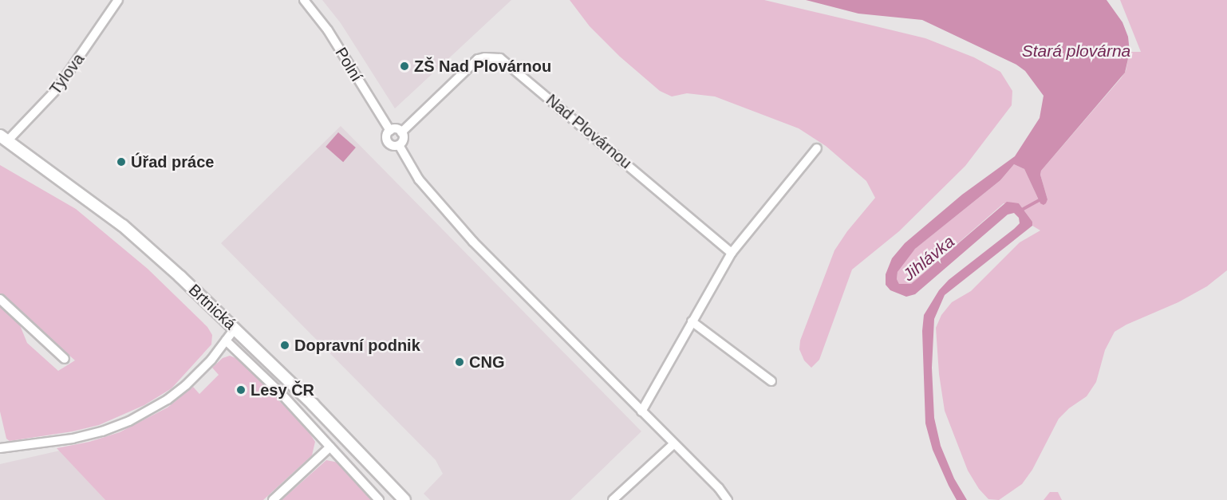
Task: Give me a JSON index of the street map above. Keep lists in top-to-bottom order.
{
  "streets": {
    "main road": ["Brtnická"],
    "street": ["Polní", "Tylova", "Nad Plovárnou"]
  },
  "crossings": [
    ["Polní", "Nad Plovárnou"],
    ["Tylova", "Brtnická"]
  ],
  "water": ["Stará plovárna", "Jihlávka"],
  "places": [
    "ZŠ Nad Plovárnou",
    "Úřad práce",
    "Dopravní podnik",
    "CNG",
    "Lesy ČR"
  ]
}
